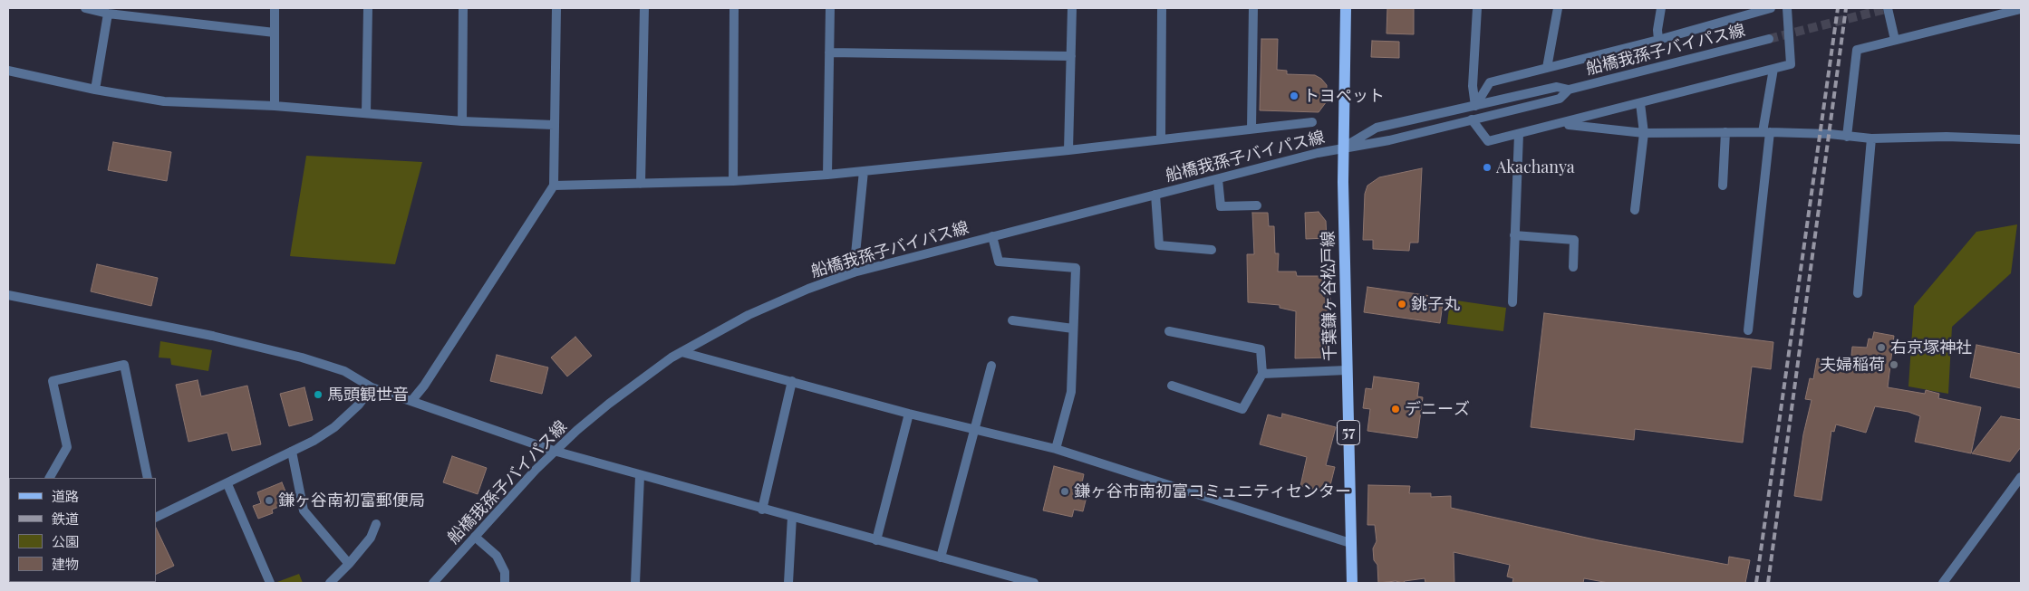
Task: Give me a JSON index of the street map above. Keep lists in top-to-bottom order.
{
  "streets": {
    "main road": ["千葉鎌ヶ谷松戸線", "57"],
    "street": ["船橋我孫子バイパス線"]
  },
  "crossings": [
    ["船橋我孫子バイパス線", "千葉鎌ヶ谷松戸線"]
  ],
  "places": [
    "トヨペット",
    "Akachanya",
    "銚子丸",
    "右京塚神社",
    "夫婦稲荷",
    "馬頭観世音",
    "デニーズ",
    "鎌ヶ谷市南初富コミュニティセンター",
    "鎌ヶ谷南初富郵便局"
  ],
  "legend": [
    "道路",
    "鉄道",
    "公園",
    "建物"
  ]
}
